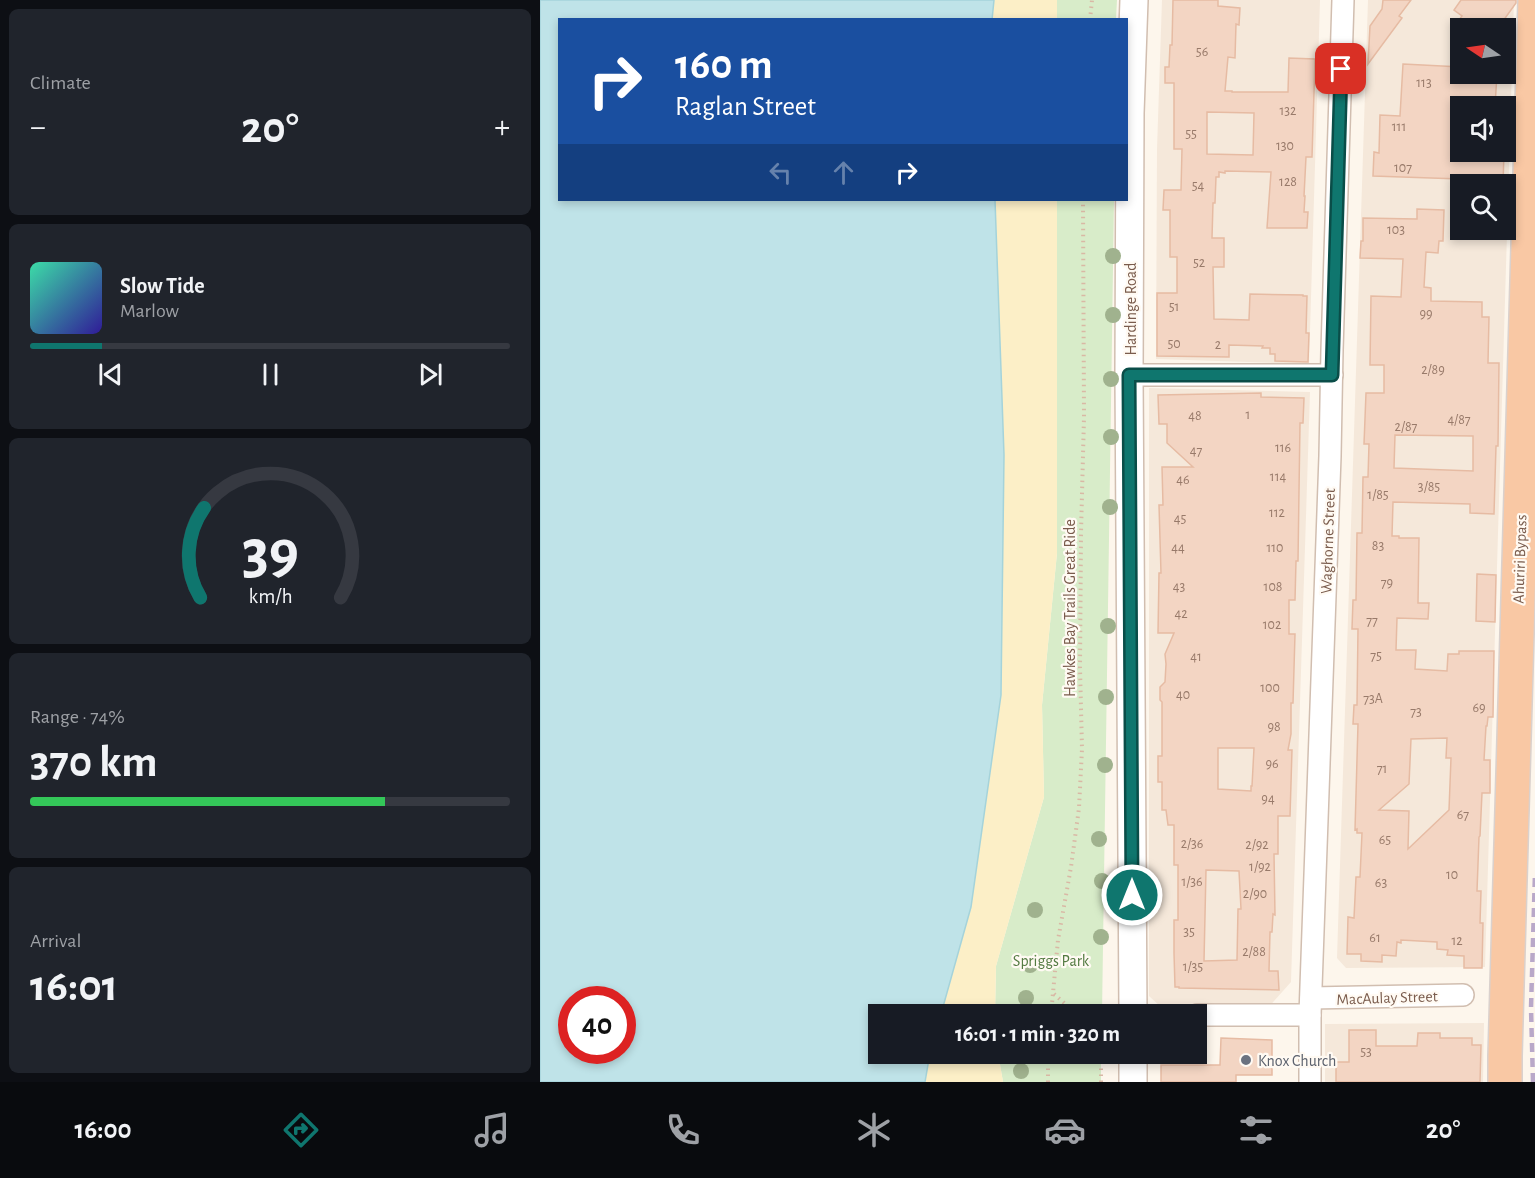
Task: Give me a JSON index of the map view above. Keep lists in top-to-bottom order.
{
  "streets": {
    "highway": ["Ahuriri Bypass"],
    "street": ["Hardinge Road", "Waghorne Street", "MacAulay Street"],
    "path": ["Hawkes Bay Trails Great Ride"]
  },
  "crossings": [
    ["Waghorne Street", "MacAulay Street"]
  ],
  "parks": ["Spriggs Park"],
  "places": ["Knox Church"],
  "house_numbers": [
    "56",
    "113",
    "132",
    "111",
    "55",
    "130",
    "107",
    "128",
    "54",
    "103",
    "52",
    "51",
    "99",
    "50",
    "2",
    "2/89",
    "1",
    "48",
    "4/87",
    "2/87",
    "116",
    "47",
    "114",
    "46",
    "3/85",
    "1/85",
    "112",
    "45",
    "83",
    "44",
    "110",
    "79",
    "43",
    "108",
    "42",
    "77",
    "102",
    "75",
    "41",
    "100",
    "40",
    "73A",
    "69",
    "73",
    "98",
    "96",
    "71",
    "94",
    "67",
    "65",
    "2/36",
    "2/92",
    "1/92",
    "10",
    "1/36",
    "63",
    "2/90",
    "35",
    "61",
    "12",
    "2/88",
    "1/35",
    "53"
  ],
  "north": "left",
  "page": {
    "tile": [
      "Climate",
      ["Range · 74%", "370 km"],
      ["Arrival", "16:01"]
    ],
    "turn": ["160 m", "Raglan Street"],
    "heat": ["−", "20°", "+"],
    "song": ["Slow Tide", "Marlow"],
    "limit": "40",
    "trip": "16:01 · 1 min · 320 m",
    "tabs": ["16:00", "20°"],
    "gauge": ["39", "km/h"]
  }
}
